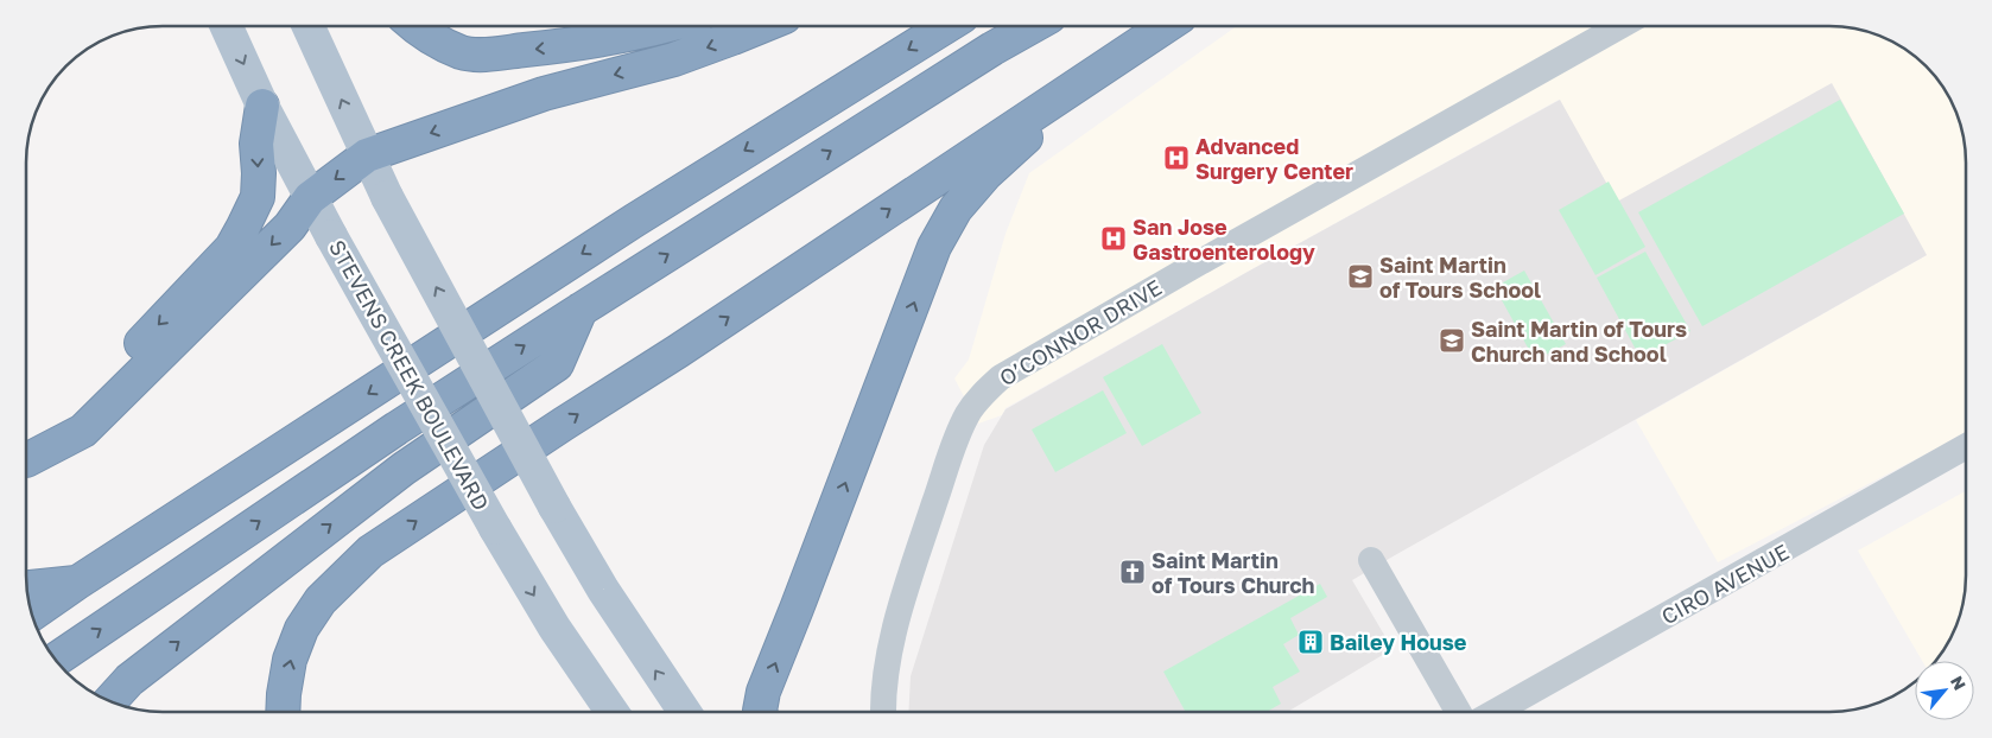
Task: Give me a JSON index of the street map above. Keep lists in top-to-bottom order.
{
  "streets": {
    "main road": ["STEVENS CREEK BOULEVARD"],
    "street": ["O’CONNOR DRIVE", "CIRO AVENUE"]
  },
  "places": {
    "hospital": ["Advanced Surgery Center", "San Jose Gastroenterology"],
    "school or university": ["Saint Martin of Tours School", "Saint Martin of Tours Church and School"],
    "church": ["Saint Martin of Tours Church"],
    "building": ["Bailey House"]
  },
  "north": "top right"
}
